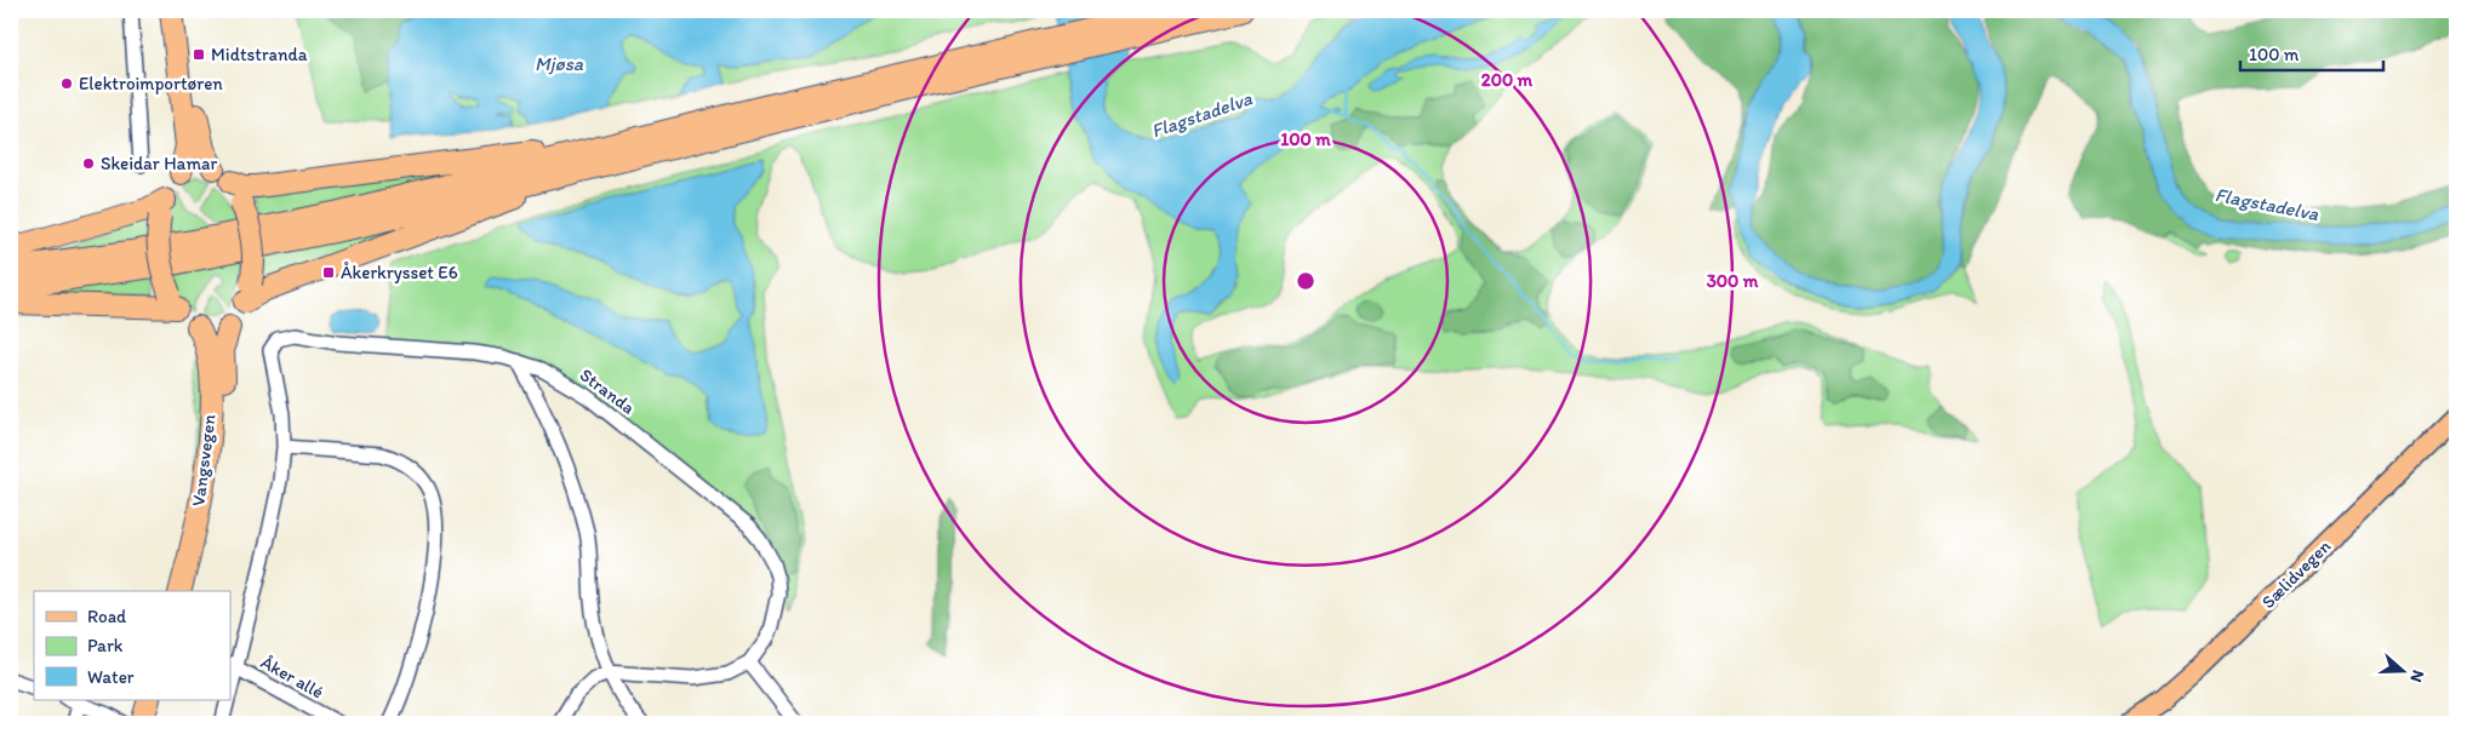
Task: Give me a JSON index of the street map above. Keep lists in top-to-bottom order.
{
  "streets": {
    "highway": ["Vangsvegen"],
    "main road": ["Sælidvegen"],
    "street": ["Stranda", "Åker allé"]
  },
  "water": ["Mjøsa", "Flagstadelva"],
  "places": {
    "transit": ["Midtstranda", "Åkerkrysset E6"],
    "other": ["Elektroimportøren", "Skeidar Hamar"]
  },
  "legend": ["Road", "Park", "Water"],
  "scale_bar": "100 m",
  "north": "right",
  "rings": ["200 m", "100 m", "300 m"]
}
